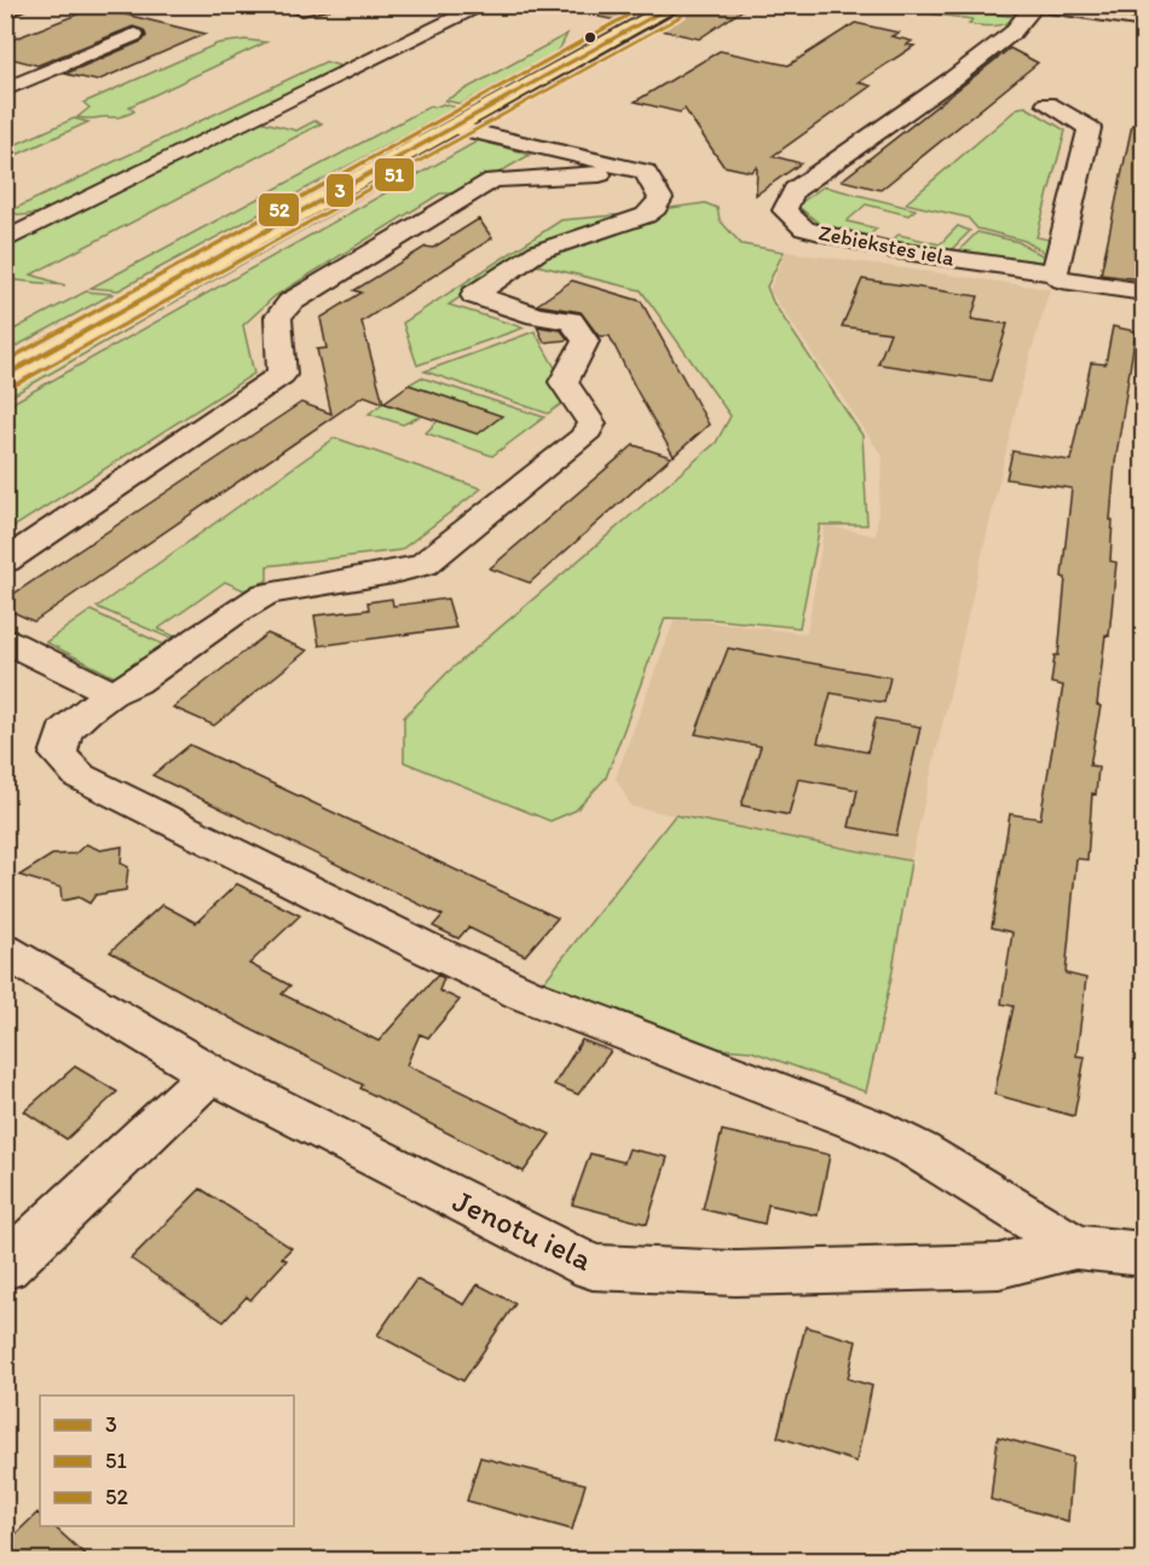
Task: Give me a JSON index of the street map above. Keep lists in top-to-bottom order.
{
  "streets": {
    "street": ["Zebiekstes iela", "Jenotu iela"]
  },
  "lines": ["transit line 3", "transit line 52", "transit line 51"],
  "legend": ["3", "51", "52"]
}
